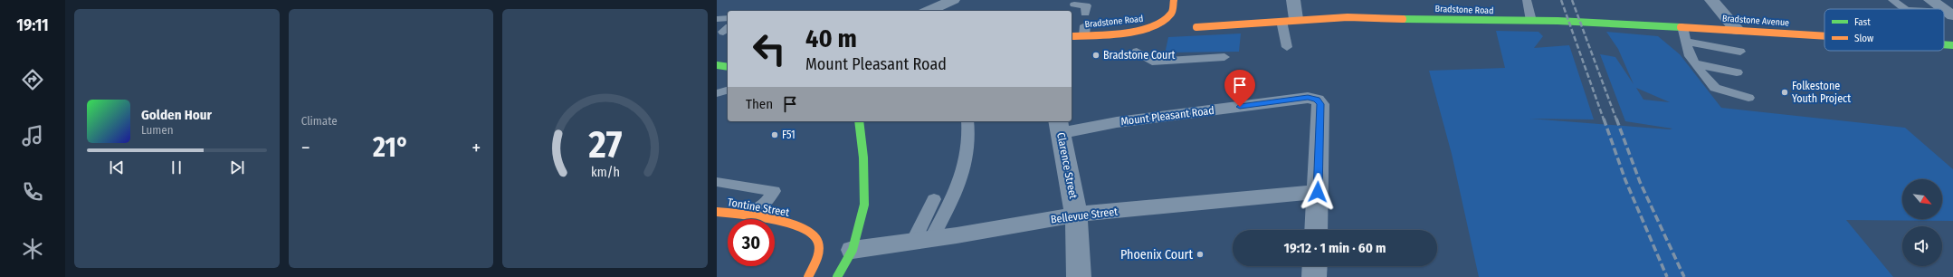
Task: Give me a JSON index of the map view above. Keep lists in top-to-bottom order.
{
  "streets": {
    "street": [
      "Bradstone Road",
      "Bradstone Avenue",
      "Mount Pleasant Road",
      "Clarence Street",
      "Tontine Street",
      "Bellevue Street"
    ]
  },
  "crossings": [
    ["Bradstone Road", "Bradstone Avenue"],
    ["Mount Pleasant Road", "Clarence Street"],
    ["Mount Pleasant Road", "Bellevue Street"],
    ["Clarence Street", "Bellevue Street"]
  ],
  "places": [
    "Bradstone Court",
    "Folkestone Youth Project",
    "F51",
    "Phoenix Court"
  ],
  "legend": ["Fast", "Slow"],
  "north": "bottom right",
  "page": {
    "tabs": "19:11",
    "tile": "Climate",
    "turn": ["40 m", "Mount Pleasant Road"],
    "then": "Then",
    "song": ["Golden Hour", "Lumen"],
    "heat": ["−", "21°", "+"],
    "limit": "30",
    "trip": "19:12 · 1 min · 60 m",
    "gauge": ["27", "km/h"]
  }
}
